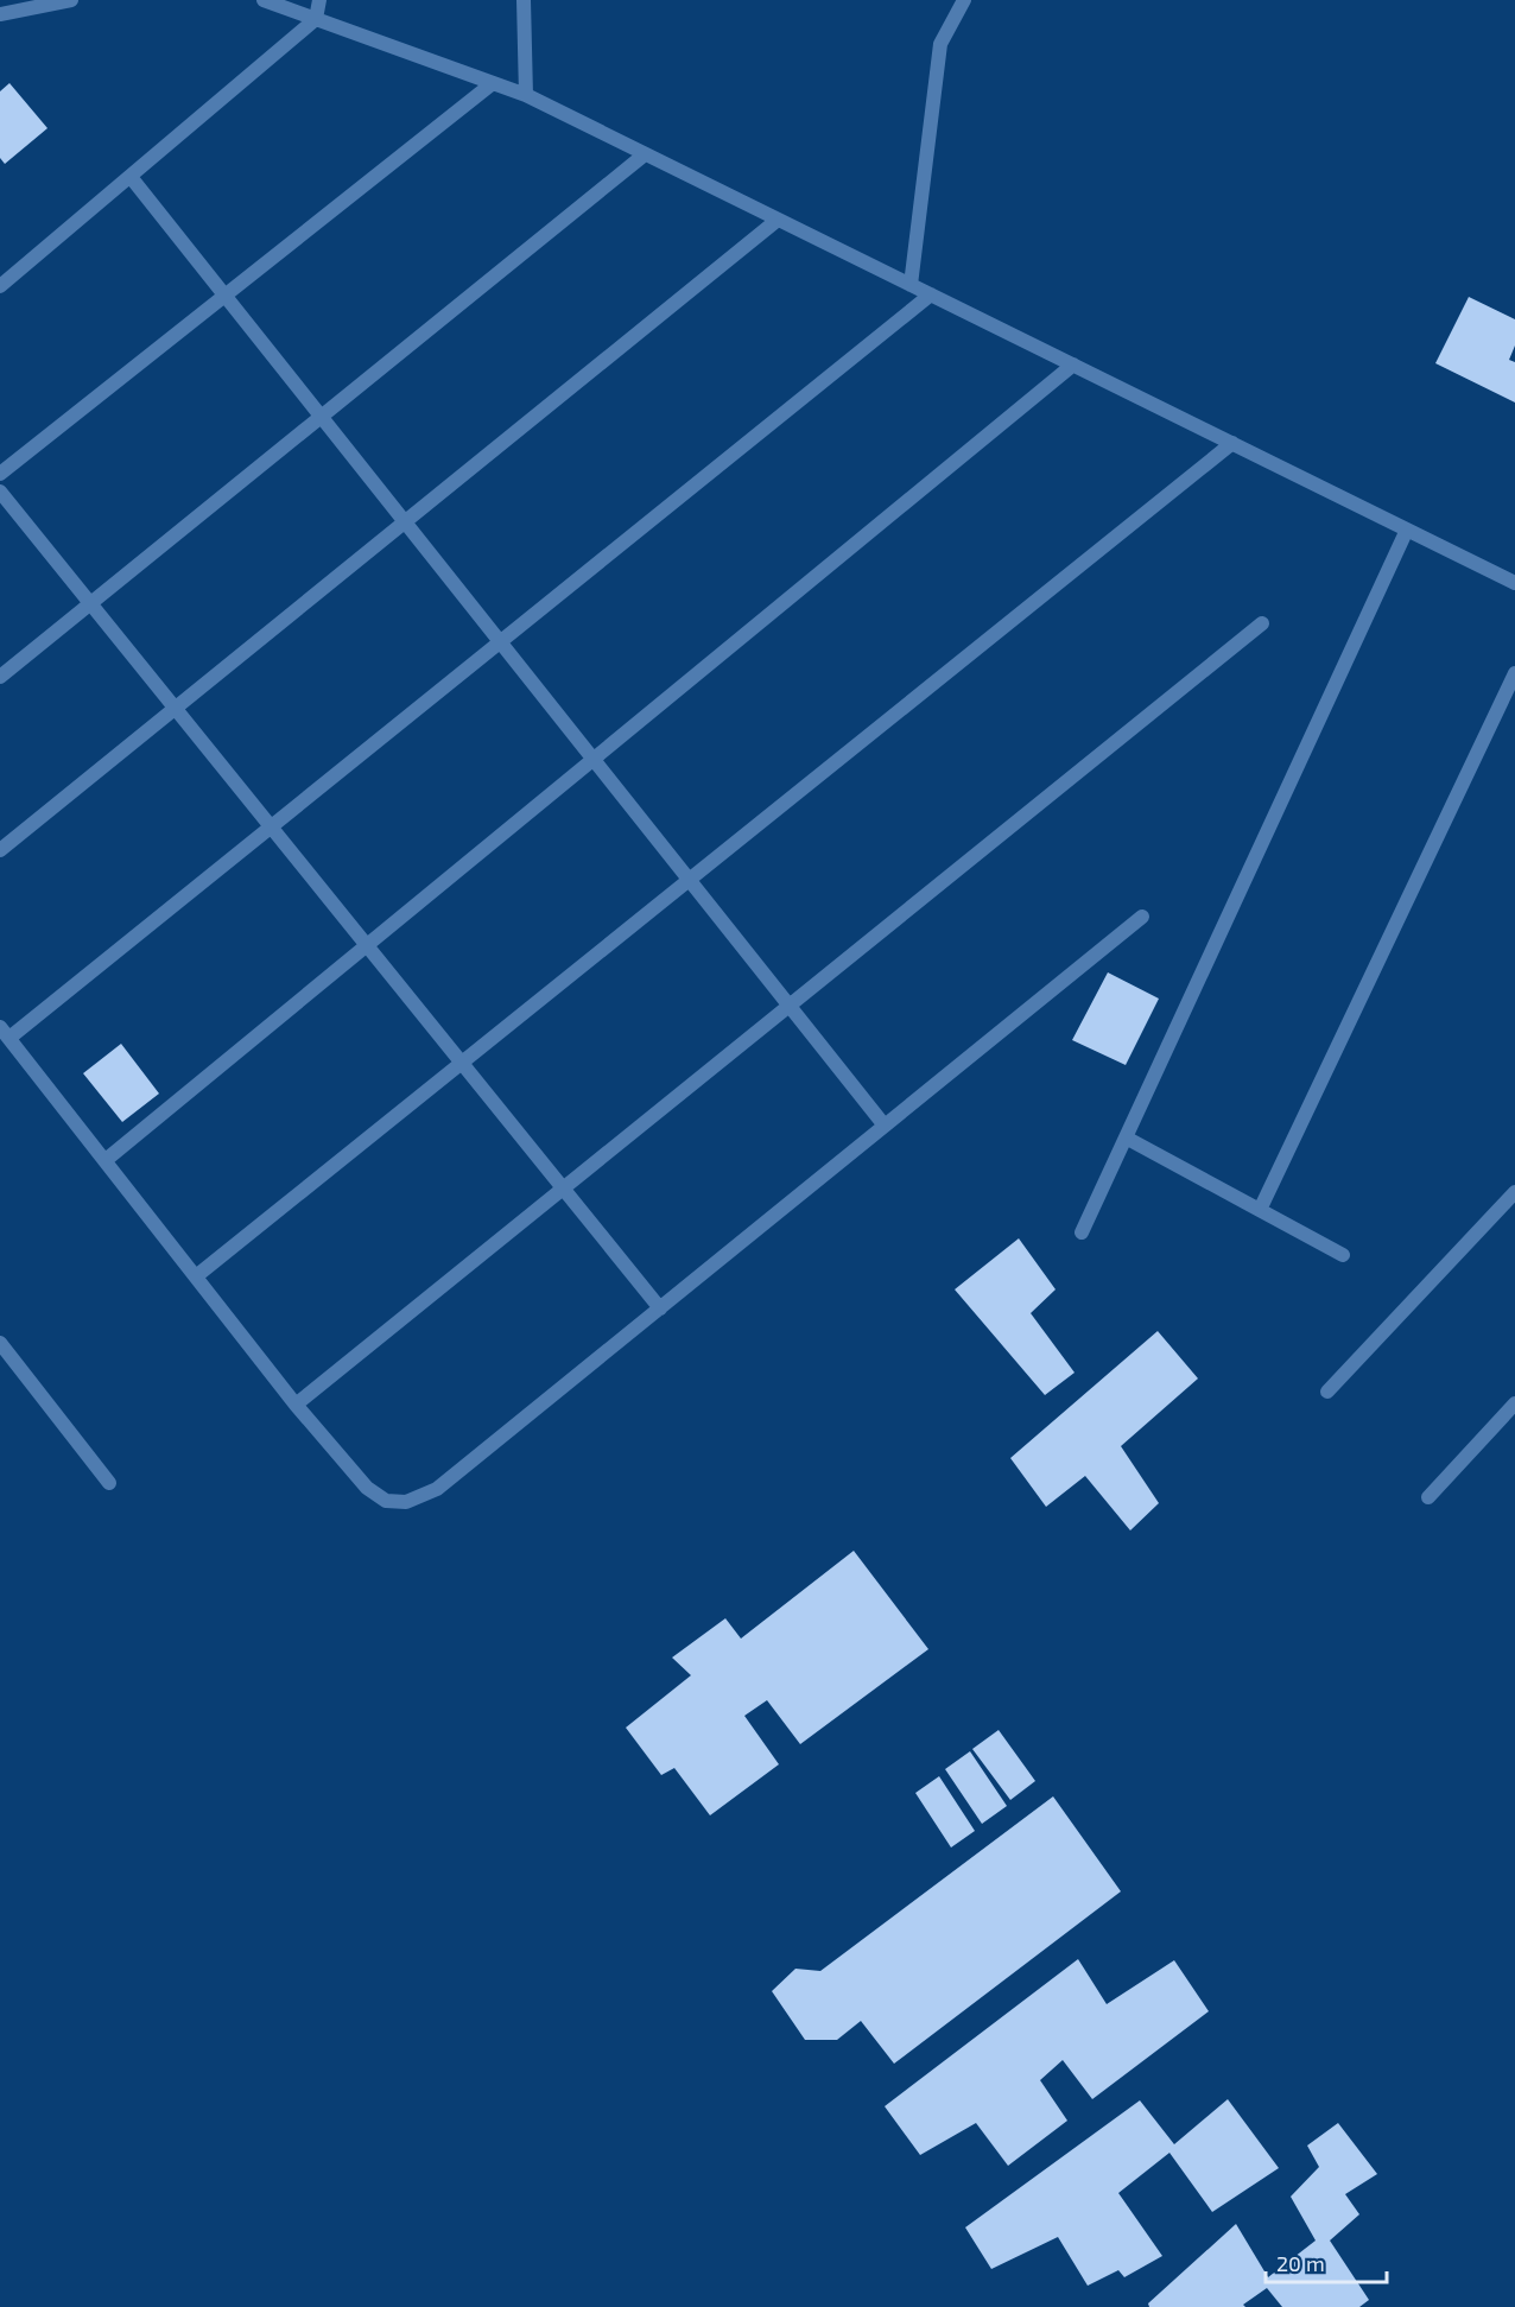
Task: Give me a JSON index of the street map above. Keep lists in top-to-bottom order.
{
  "scale_bar": "20 m"
}
